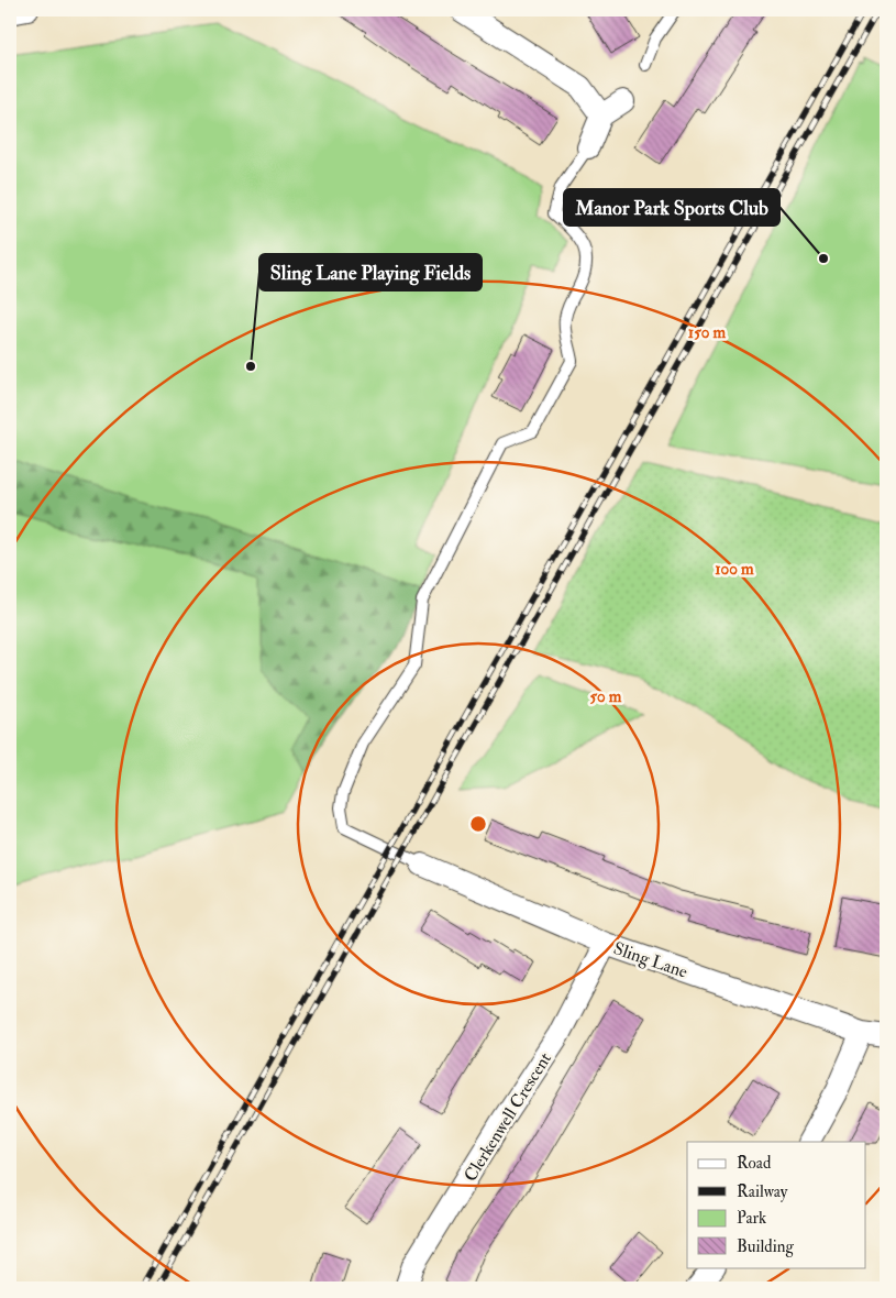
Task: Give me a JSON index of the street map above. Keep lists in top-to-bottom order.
{
  "streets": {
    "street": ["Sling Lane", "Clerkenwell Crescent"]
  },
  "crossings": [
    ["Sling Lane", "Clerkenwell Crescent"]
  ],
  "places": ["Manor Park Sports Club", "Sling Lane Playing Fields"],
  "legend": [
    "Road",
    "Railway",
    "Park",
    "Building"
  ],
  "rings": ["150 m", "100 m", "50 m"]
}
